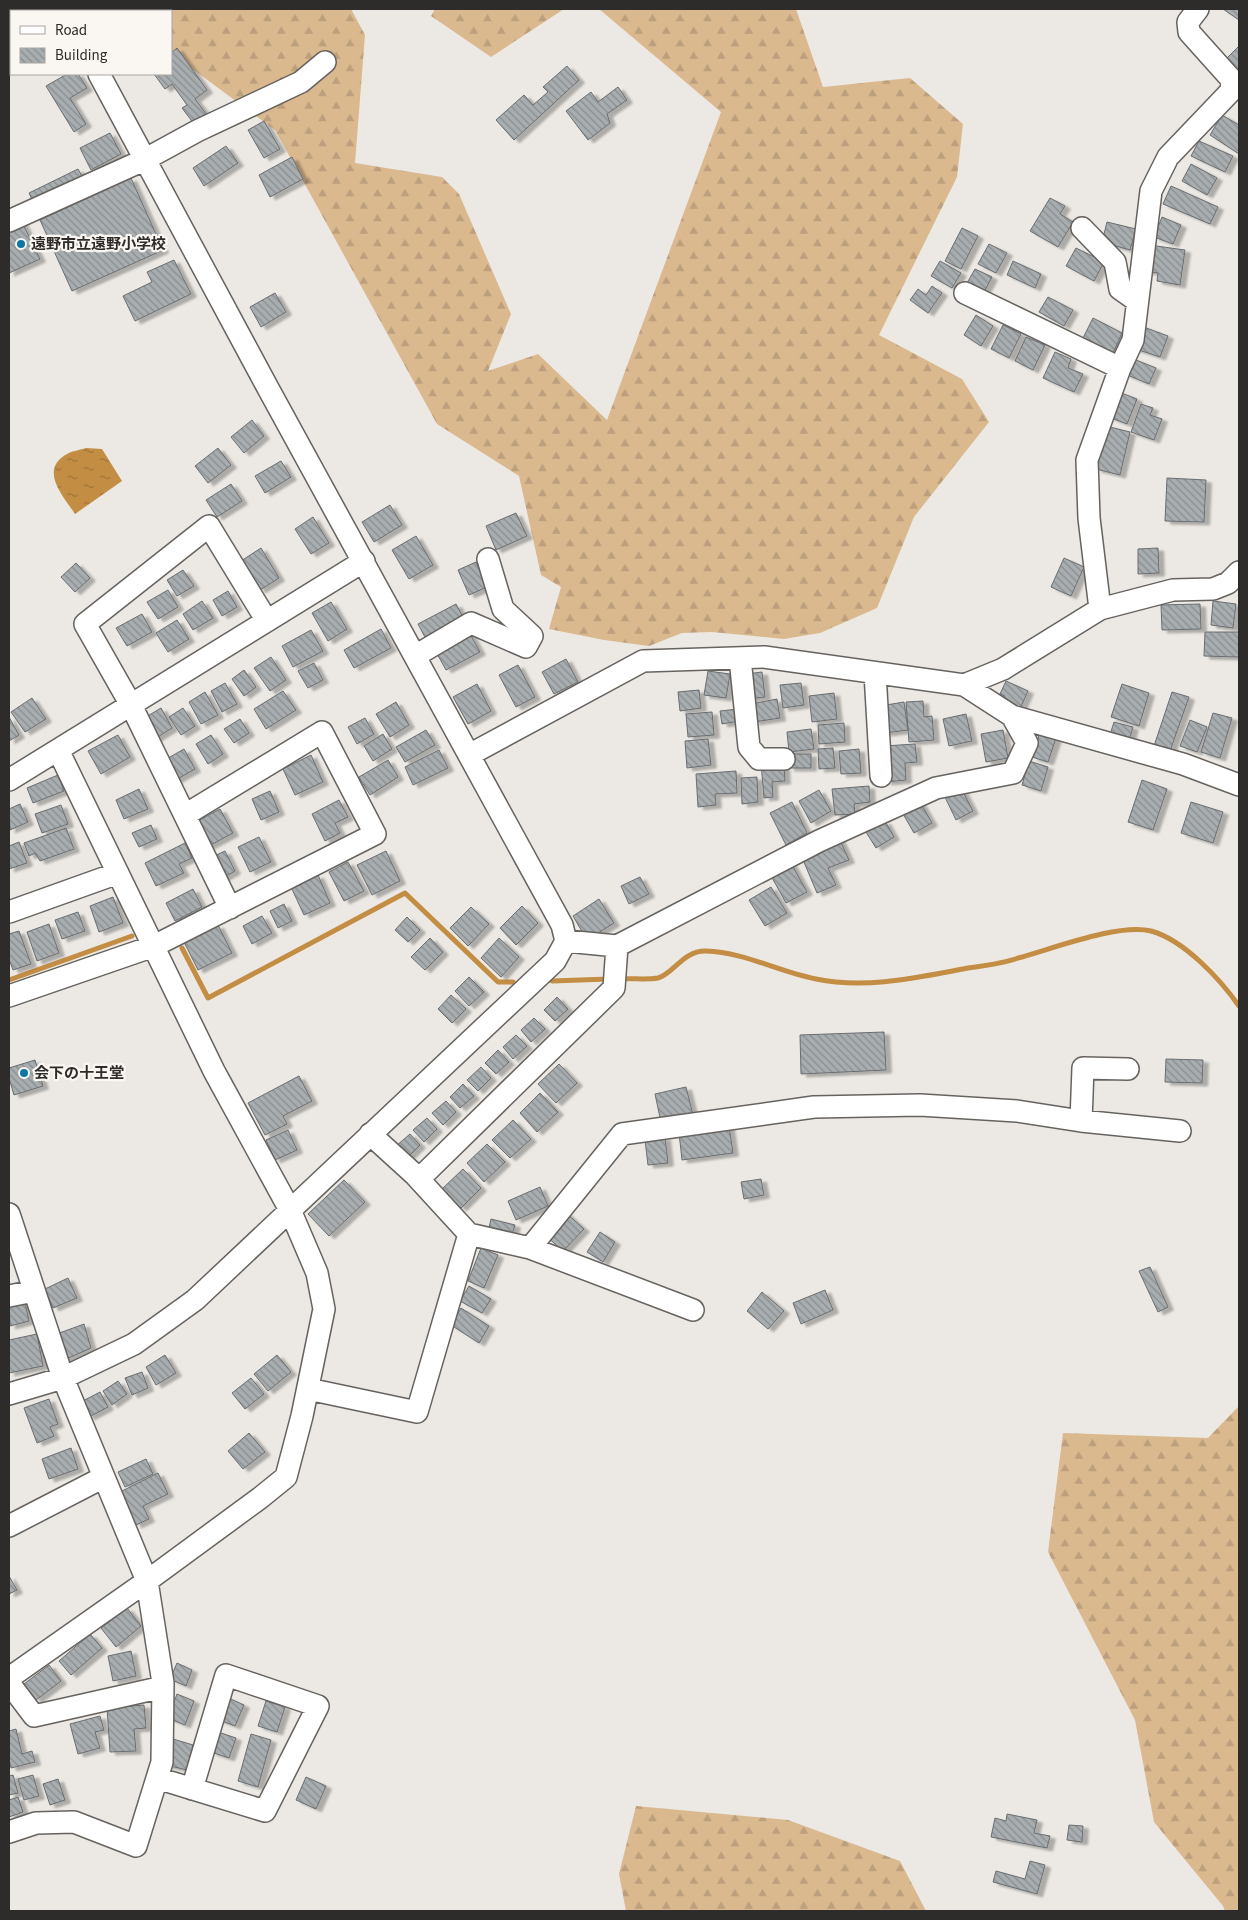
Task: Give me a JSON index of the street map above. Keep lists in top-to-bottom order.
{
  "places": ["遠野市立遠野小学校", "会下の十王堂"],
  "legend": ["Road", "Building"]
}
